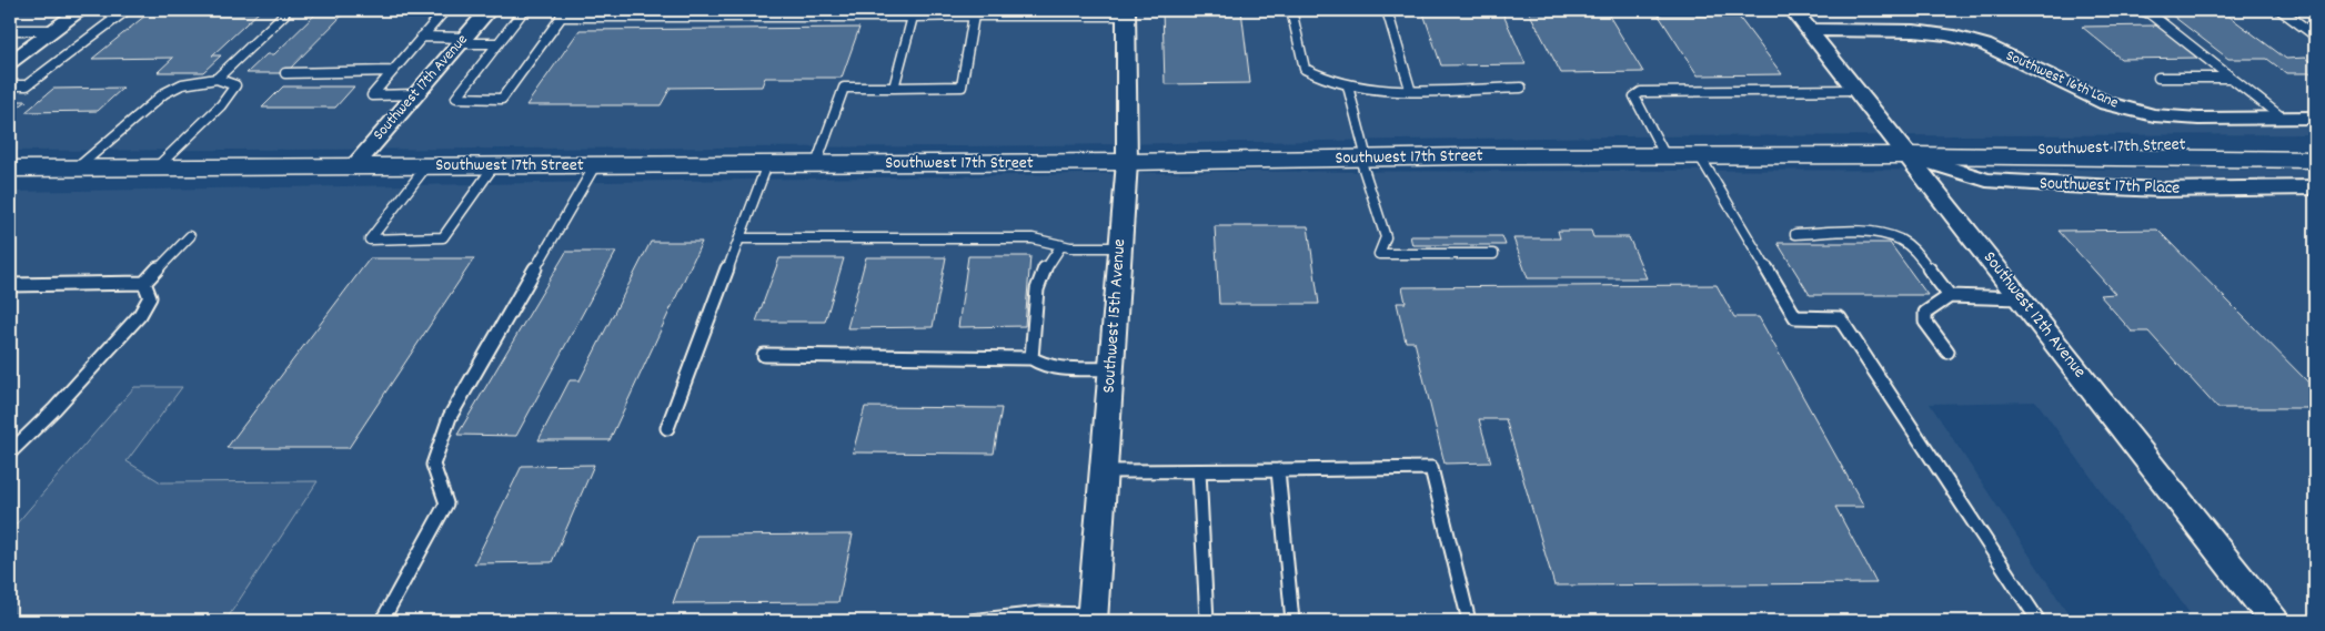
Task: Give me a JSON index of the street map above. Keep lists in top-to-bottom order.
{
  "streets": {
    "main road": ["Southwest 17th Street"],
    "street": [
      "Southwest 16th Lane",
      "Southwest 17th Avenue",
      "Southwest 17th Place",
      "Southwest 12th Avenue",
      "Southwest 15th Avenue"
    ]
  },
  "crossings": [
    ["Southwest 16th Lane", "Southwest 12th Avenue"],
    ["Southwest 17th Avenue", "Southwest 17th Street"],
    ["Southwest 17th Street", "Southwest 17th Place"],
    ["Southwest 17th Street", "Southwest 12th Avenue"],
    ["Southwest 17th Street", "Southwest 15th Avenue"],
    ["Southwest 17th Place", "Southwest 12th Avenue"]
  ]
}
